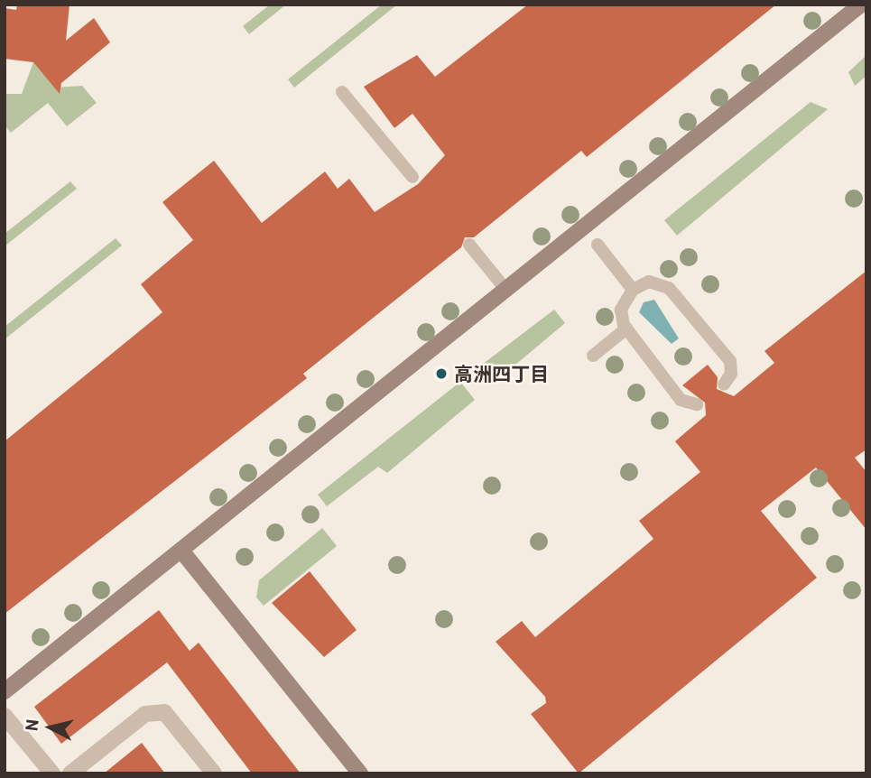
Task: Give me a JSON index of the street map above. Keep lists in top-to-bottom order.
{
  "places": ["高洲四丁目"],
  "north": "left"
}
